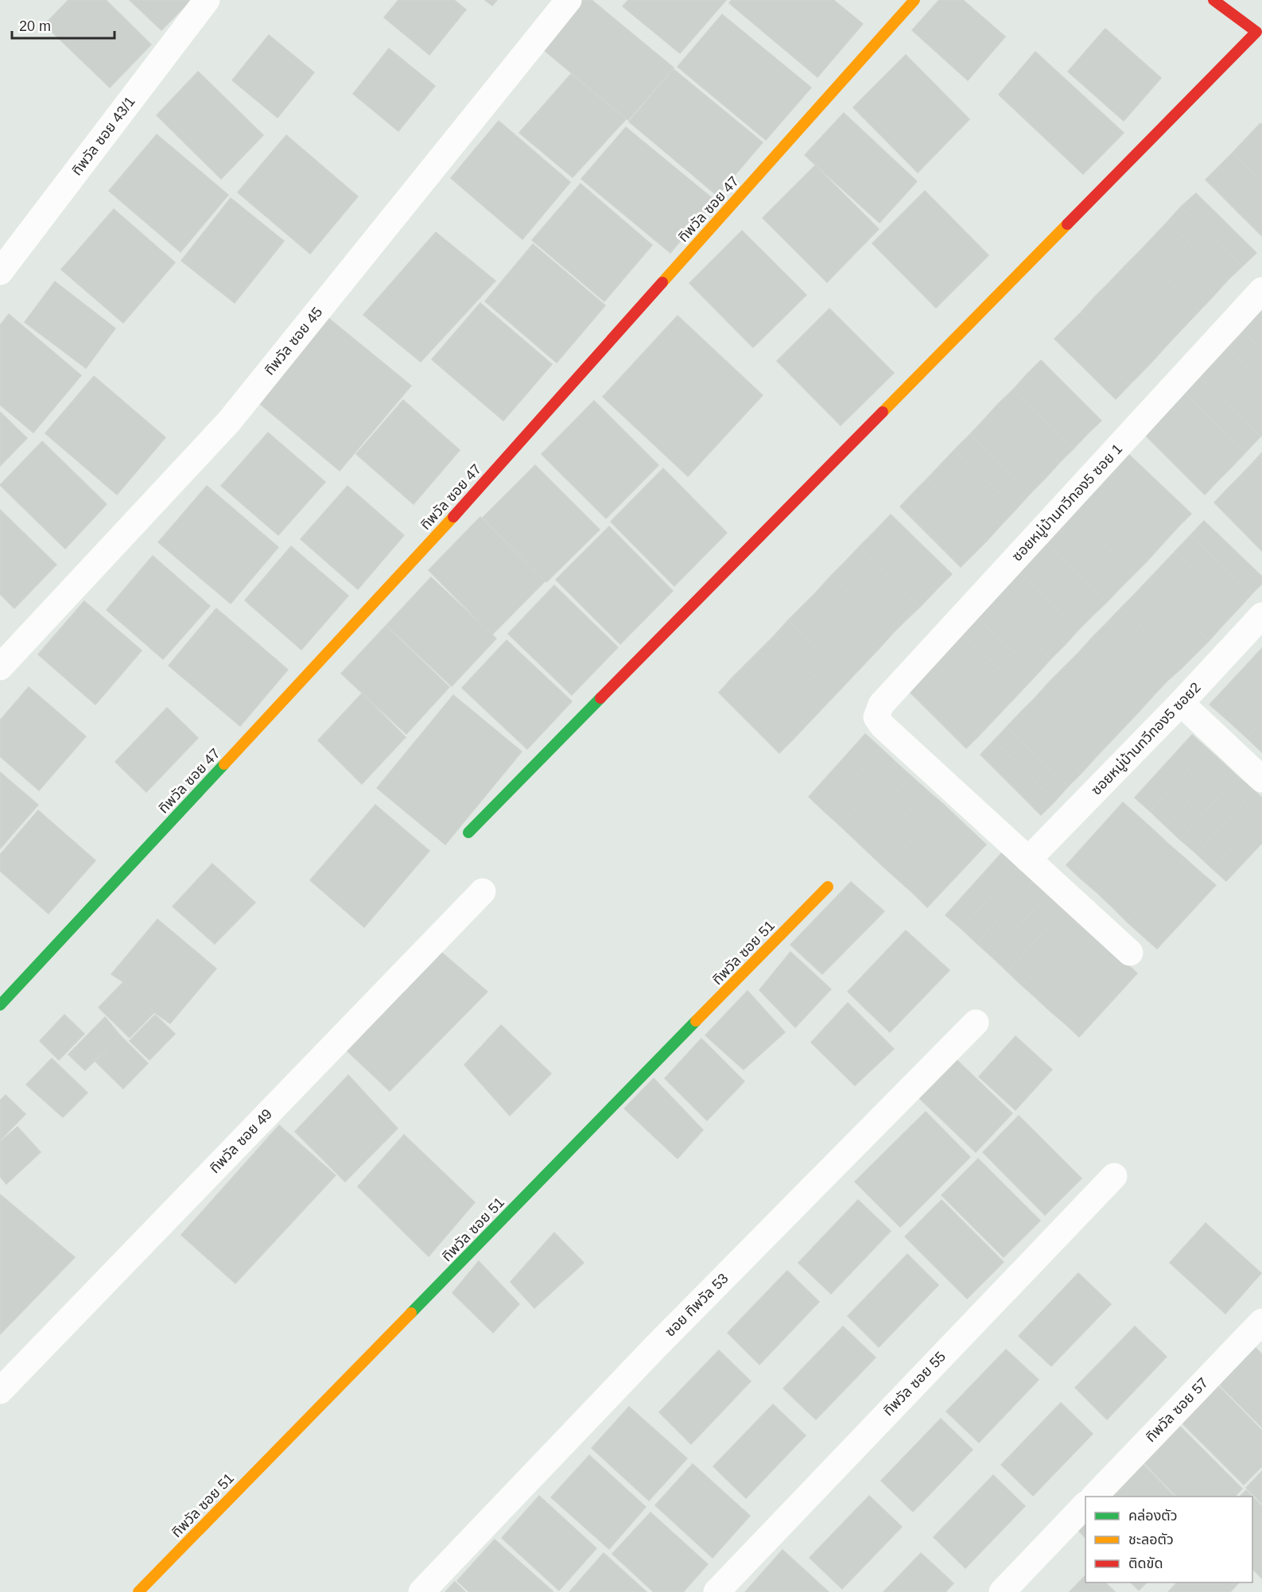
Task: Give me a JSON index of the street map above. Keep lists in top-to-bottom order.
{
  "streets": {
    "street": [
      "ทิพวัล ซอย 43/1",
      "ทิพวัล ซอย 47",
      "ทิพวัล ซอย 45",
      "ซอยหมู่บ้านทวีทอง5 ซอย 1",
      "ซอยหมู่บ้านทวีทอง5 ซอย2",
      "ทิพวัล ซอย 51",
      "ทิพวัล ซอย 49",
      "ซอย ทิพวัล 53",
      "ทิพวัล ซอย 55",
      "ทิพวัล ซอย 57"
    ]
  },
  "crossings": [
    ["ซอยหมู่บ้านทวีทอง5 ซอย 1", "ซอยหมู่บ้านทวีทอง5 ซอย2"]
  ],
  "legend": ["คล่องตัว", "ชะลอตัว", "ติดขัด"],
  "scale_bar": "20 m"
}
